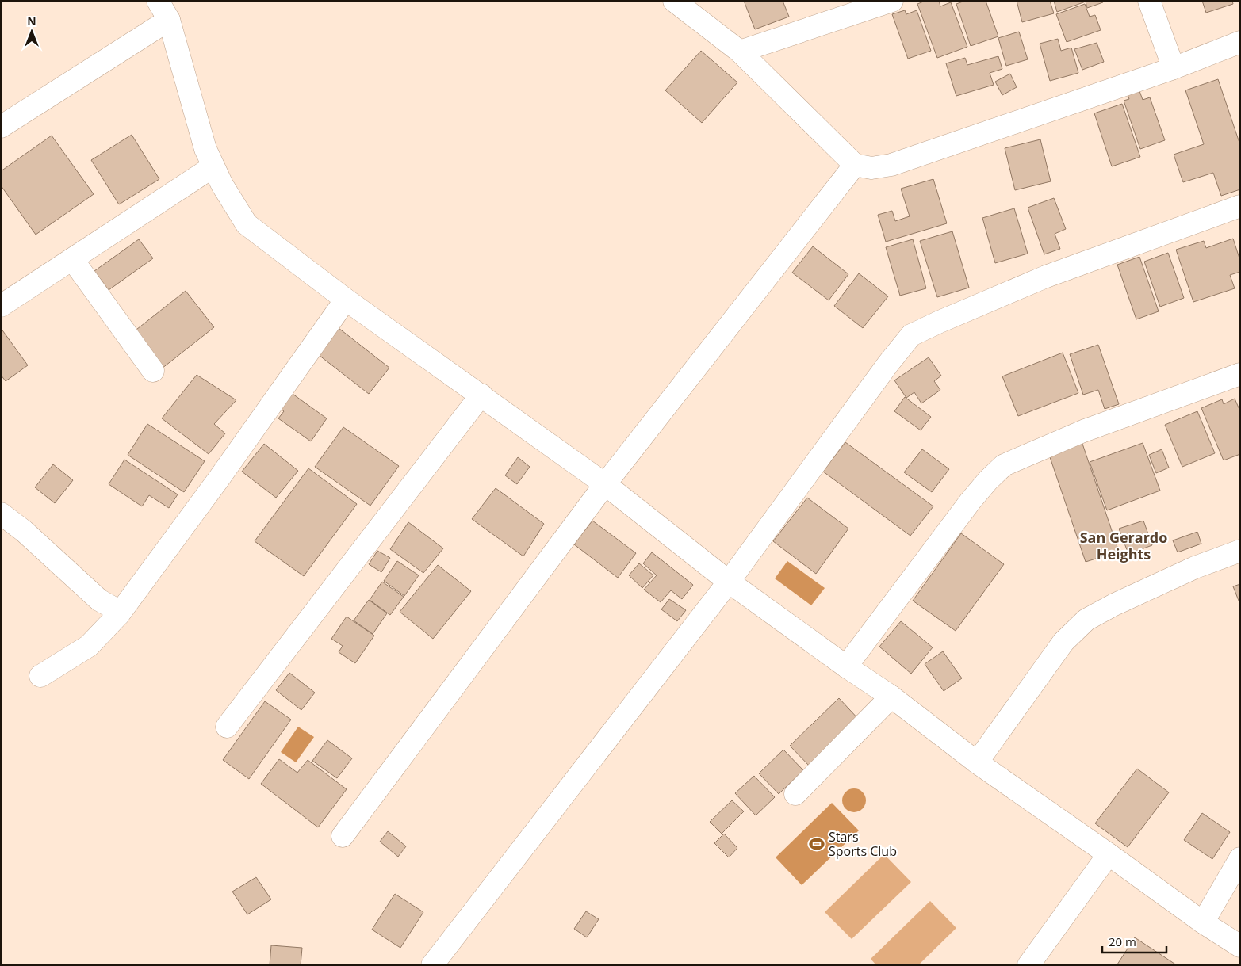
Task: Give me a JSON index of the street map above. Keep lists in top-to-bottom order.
{
  "districts": ["San Gerardo Heights"],
  "places": {
    "sports": ["Stars Sports Club"]
  },
  "scale_bar": "20 m",
  "north": "top"
}
